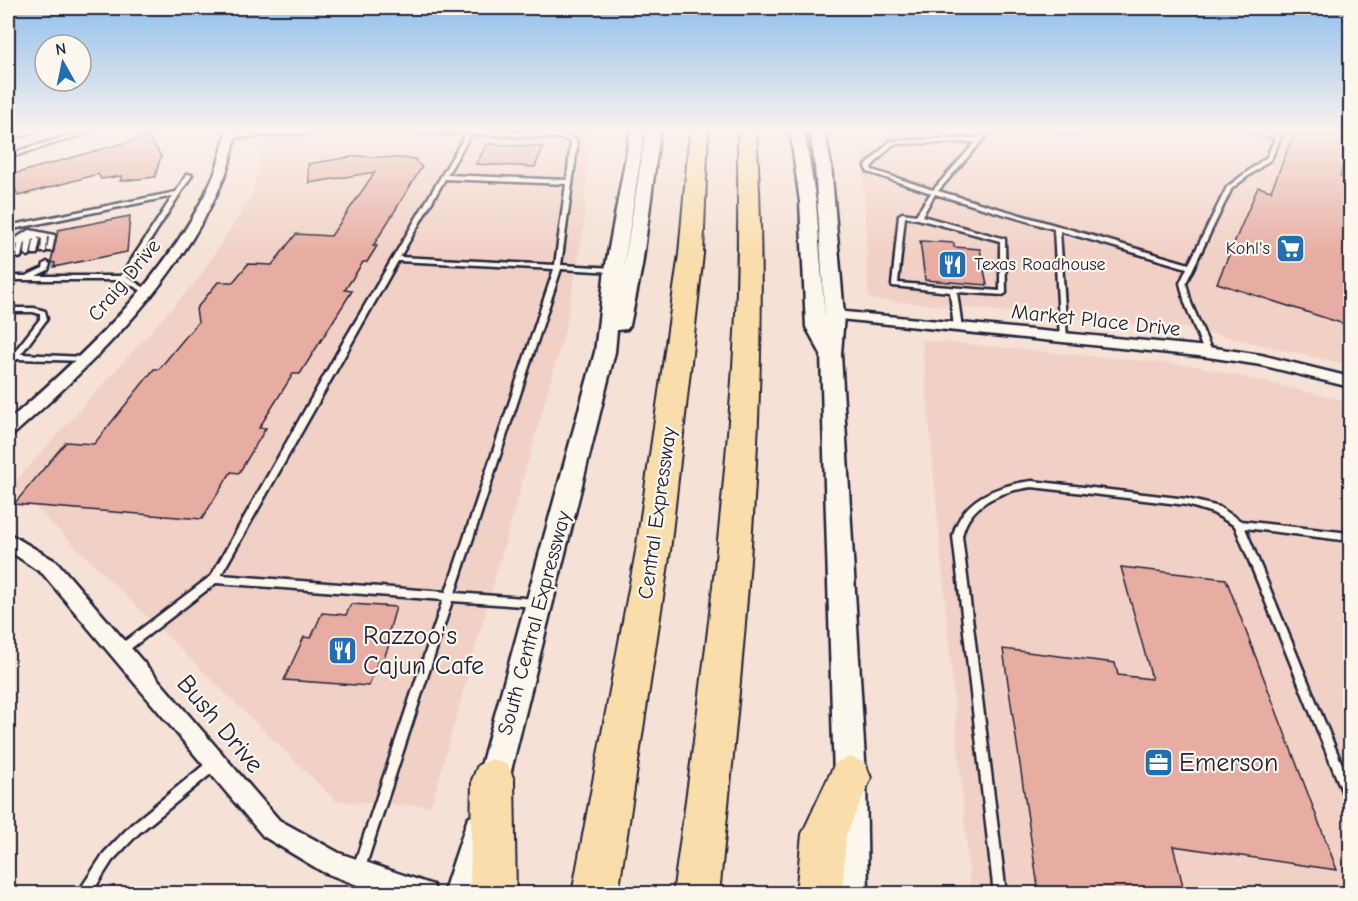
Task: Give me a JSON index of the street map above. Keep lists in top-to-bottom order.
{
  "streets": {
    "highway": ["Central Expressway"],
    "main road": ["South Central Expressway"],
    "street": ["Craig Drive", "Market Place Drive", "Bush Drive"]
  },
  "places": {
    "supermarket": ["Kohl's"],
    "restaurant": ["Texas Roadhouse", "Razzoo's Cajun Cafe"],
    "office": ["Emerson"]
  },
  "north": "top"
}
